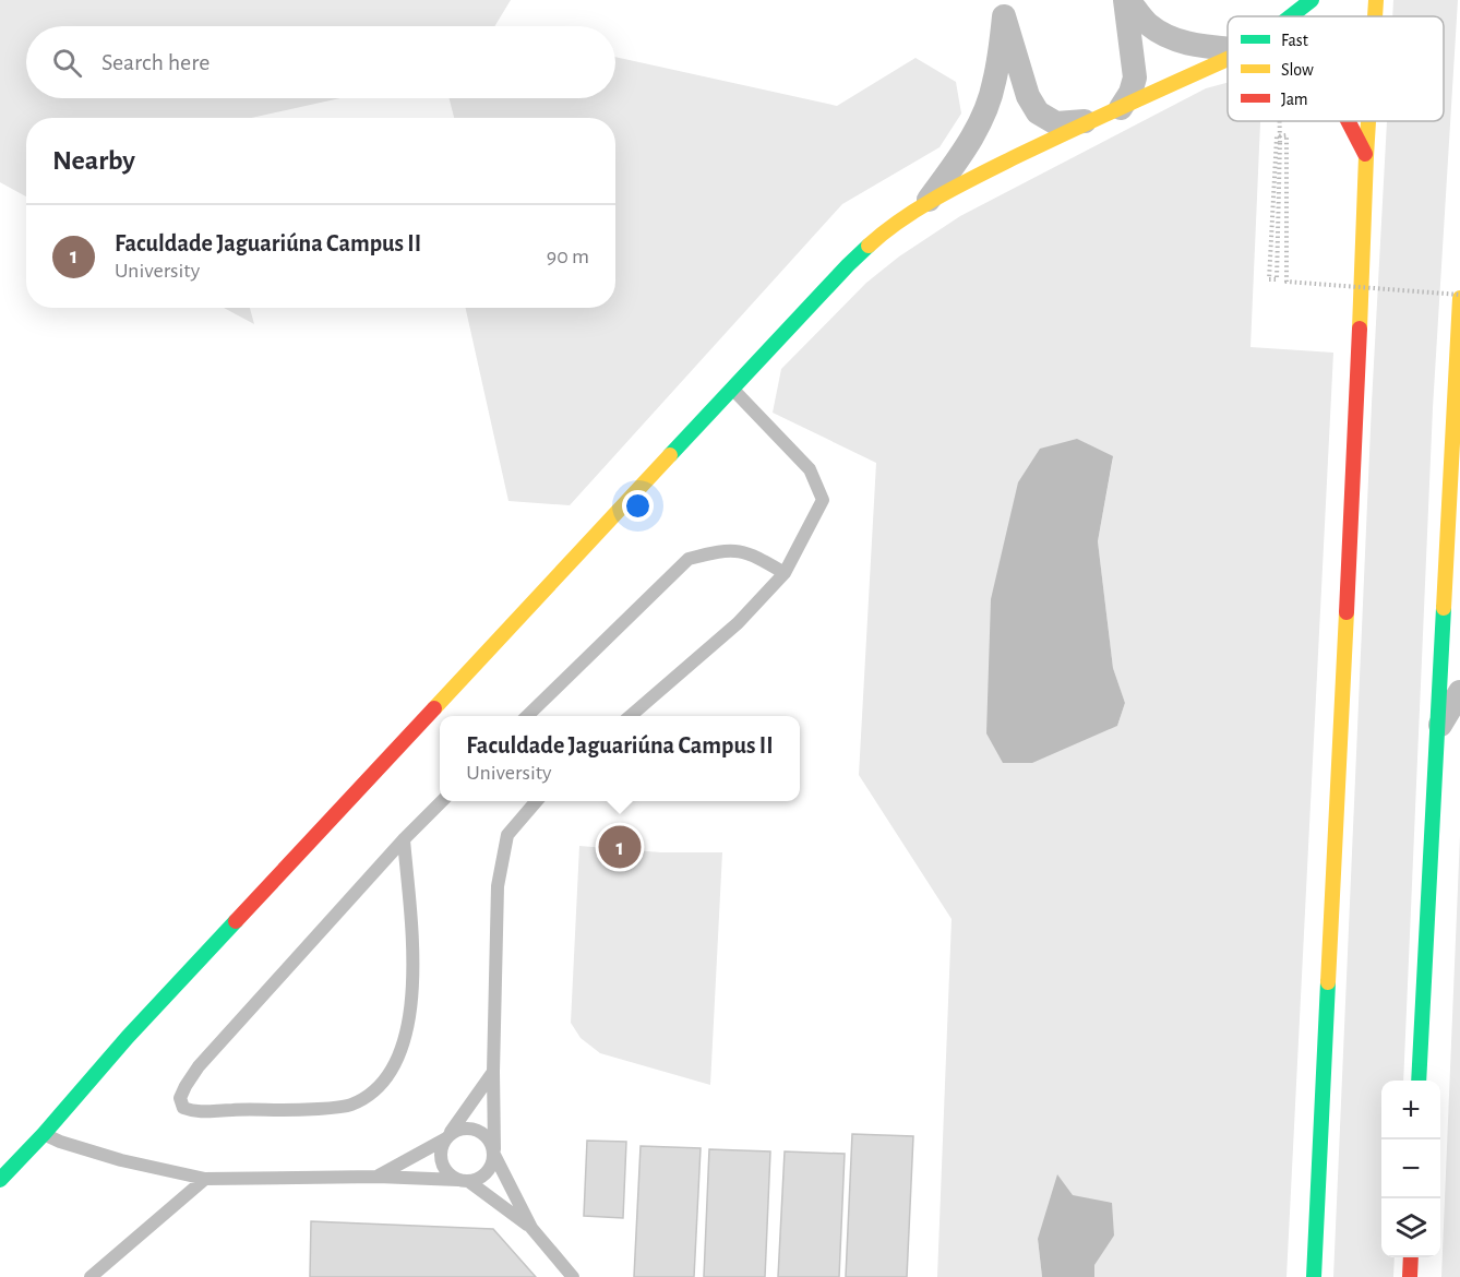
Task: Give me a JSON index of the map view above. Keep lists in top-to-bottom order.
{
  "legend": ["Fast", "Slow", "Jam"],
  "page": {
    "search": "Search here",
    "heading": "Nearby",
    "list": [
      {
        "mark": "1",
        "name": "Faculdade Jaguariúna Campus II",
        "note": "University",
        "value": "90 m"
      }
    ],
    "popup": ["Faculdade Jaguariúna Campus II", "University"],
    "pins": "1",
    "map_buttons": ["+", "−"]
  }
}
